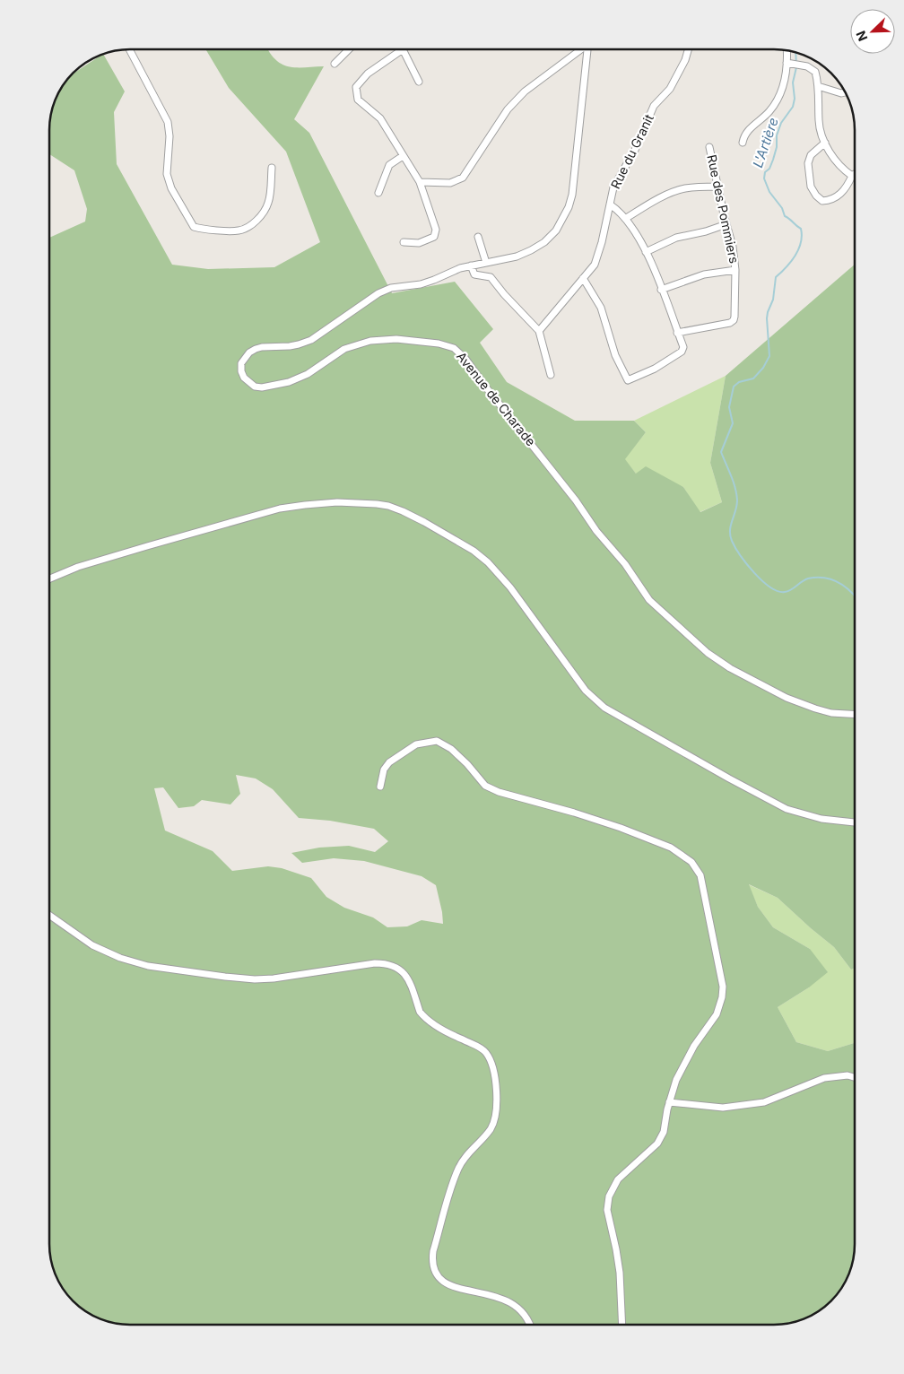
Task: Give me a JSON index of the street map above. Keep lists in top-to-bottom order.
{
  "streets": {
    "street": ["Rue du Granit", "Rue des Pommiers", "Avenue de Charade"]
  },
  "water": ["L'Artière"],
  "north": "bottom left"
}
